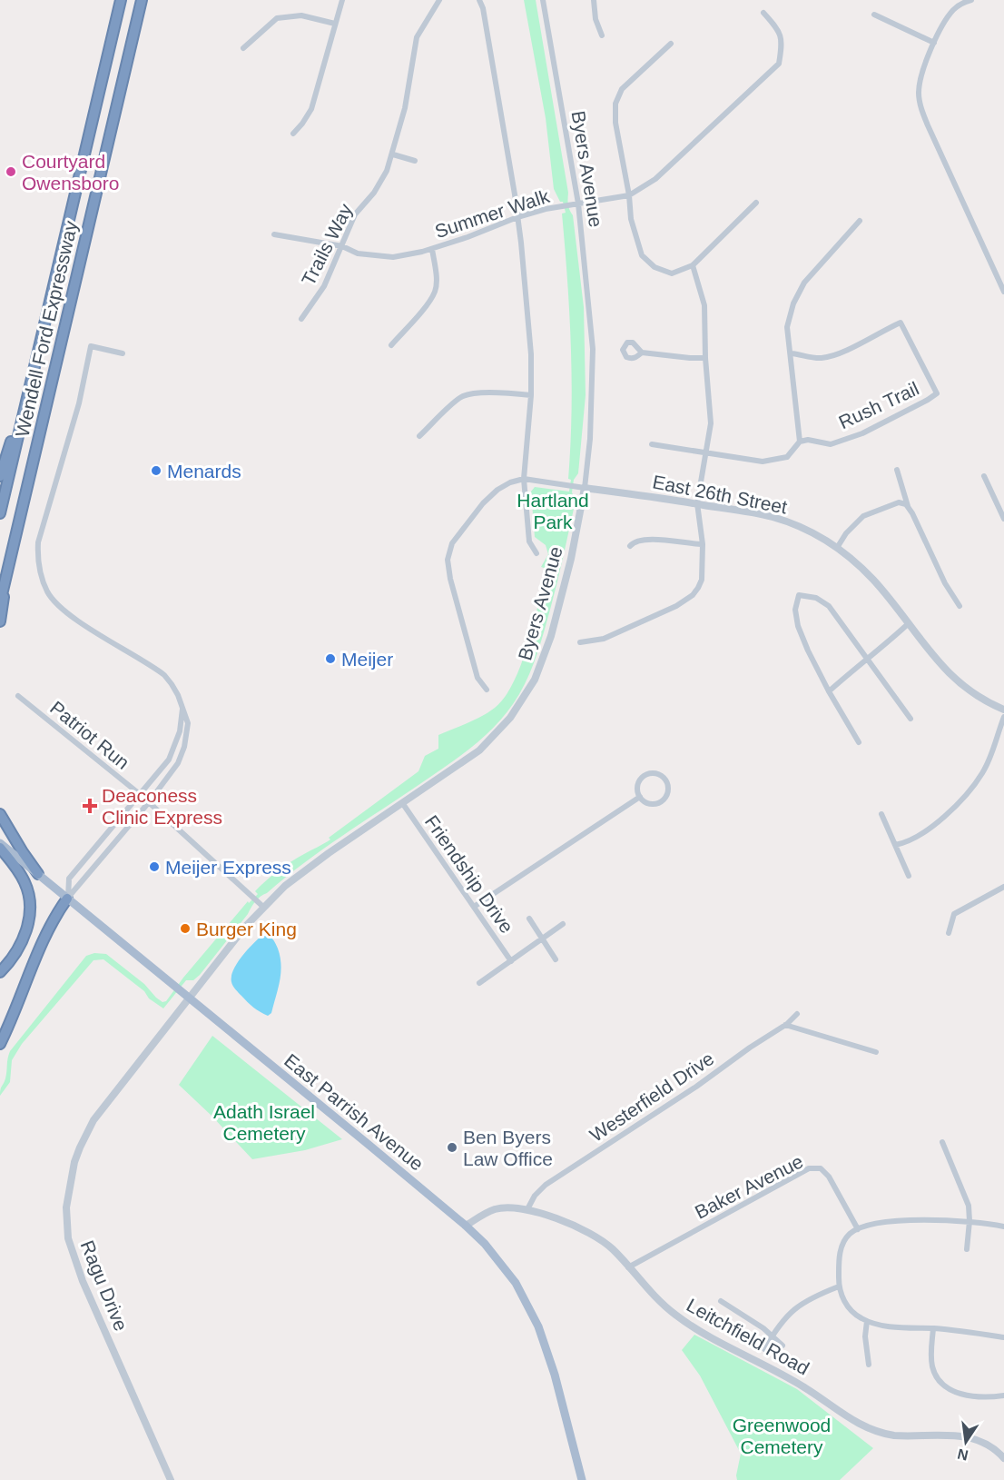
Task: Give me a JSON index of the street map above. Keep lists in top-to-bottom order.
{
  "streets": {
    "highway": ["Wendell Ford Expressway"],
    "main road": ["East Parrish Avenue"],
    "street": [
      "Byers Avenue",
      "Summer Walk",
      "Trails Way",
      "Rush Trail",
      "East 26th Street",
      "Patriot Run",
      "Friendship Drive",
      "Westerfield Drive",
      "Baker Avenue",
      "Ragu Drive",
      "Leitchfield Road"
    ]
  },
  "crossings": [
    ["Byers Avenue", "Summer Walk"],
    ["Byers Avenue", "East 26th Street"],
    ["Byers Avenue", "Patriot Run"],
    ["Byers Avenue", "Friendship Drive"],
    ["Byers Avenue", "East Parrish Avenue"],
    ["Byers Avenue", "Ragu Drive"],
    ["Summer Walk", "Trails Way"],
    ["Westerfield Drive", "Leitchfield Road"],
    ["East Parrish Avenue", "Ragu Drive"],
    ["East Parrish Avenue", "Leitchfield Road"],
    ["Baker Avenue", "Leitchfield Road"]
  ],
  "parks": ["Hartland Park", "Adath Israel Cemetery", "Greenwood Cemetery"],
  "places": {
    "other": [
      "Courtyard Owensboro",
      "Menards",
      "Meijer",
      "Meijer Express",
      "Burger King",
      "Ben Byers Law Office"
    ],
    "health": ["Deaconess Clinic Express"]
  },
  "north": "bottom"
}
